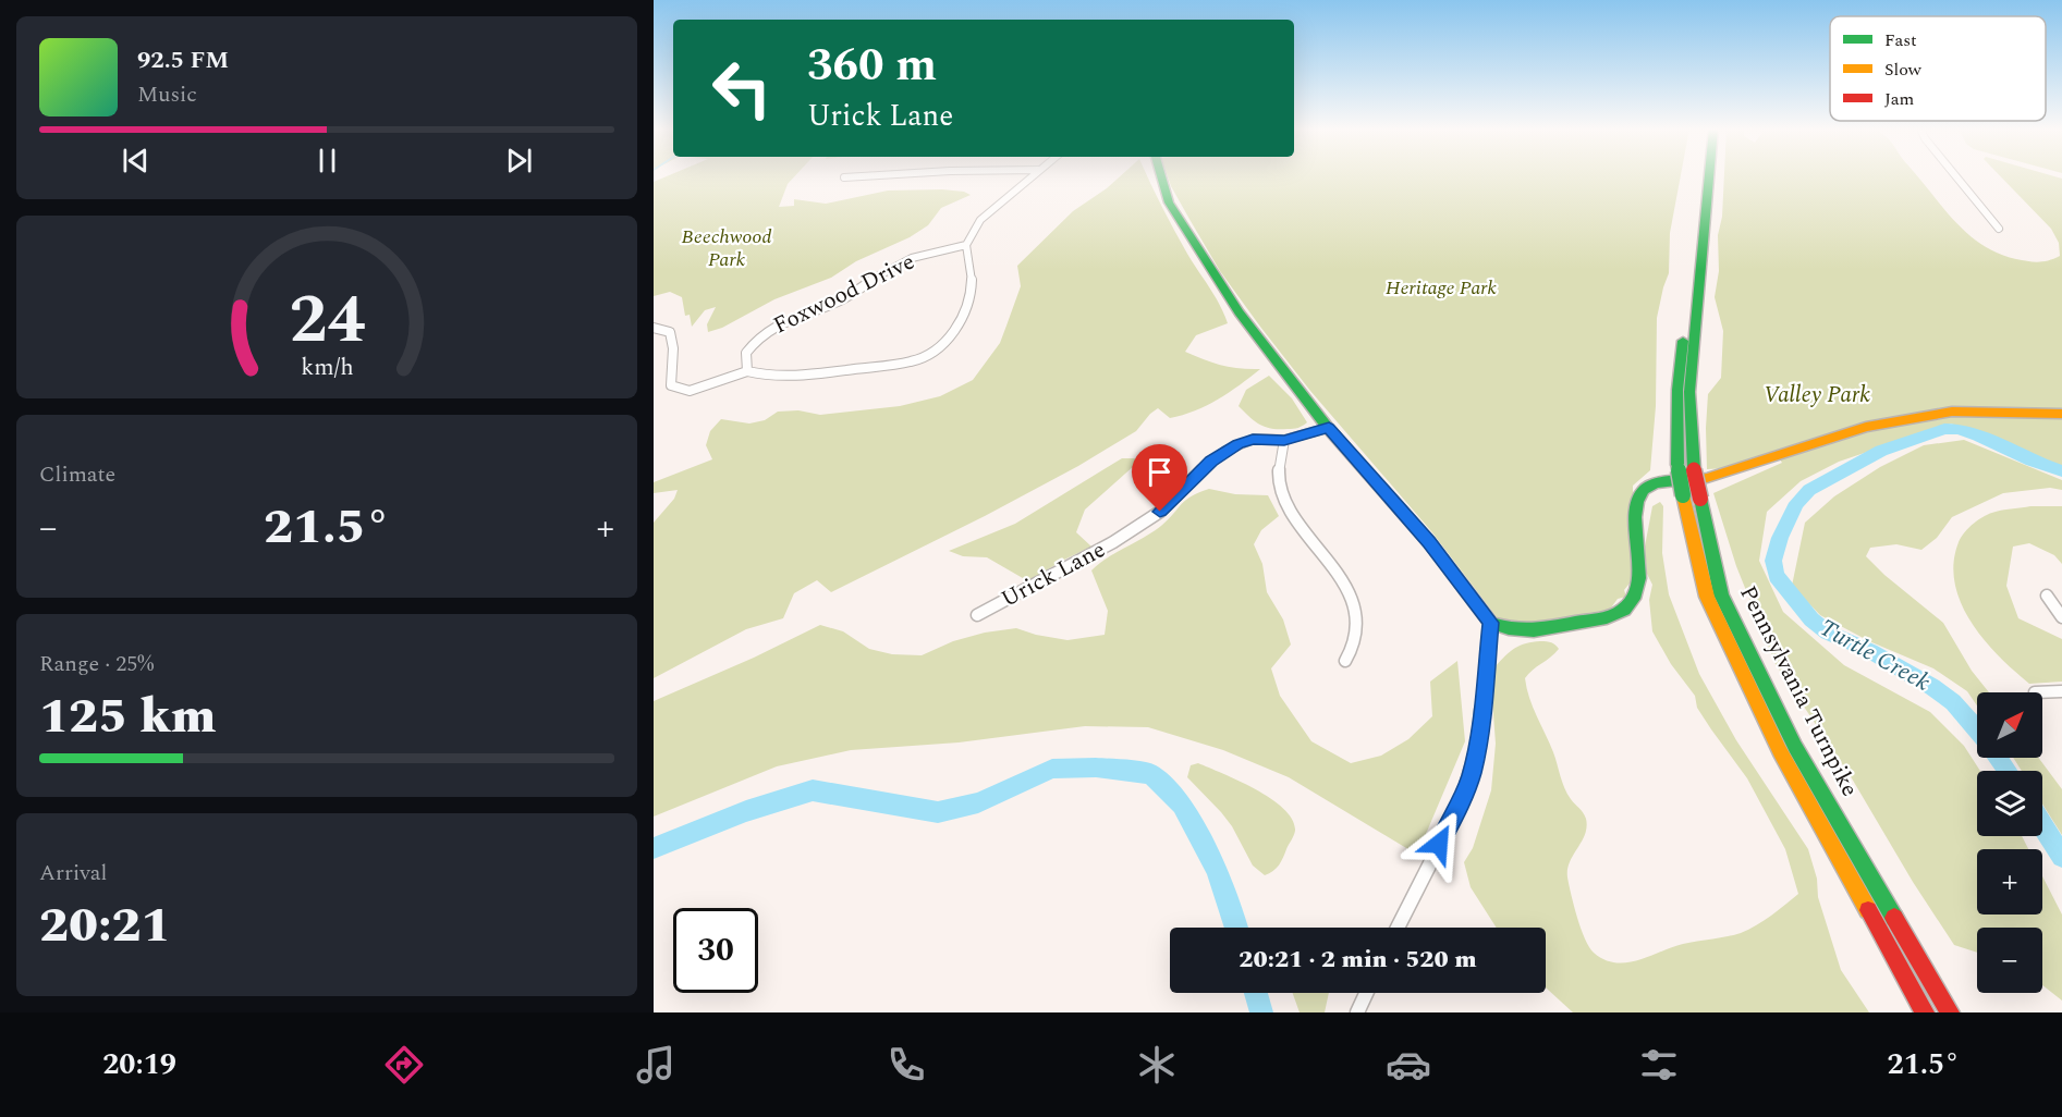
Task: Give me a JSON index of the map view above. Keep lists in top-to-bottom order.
{
  "streets": {
    "main road": ["Pennsylvania Turnpike"],
    "street": ["Foxwood Drive", "Urick Lane"]
  },
  "water": ["Turtle Creek"],
  "parks": ["Beechwood Park", "Heritage Park", "Valley Park"],
  "legend": ["Fast", "Slow", "Jam"],
  "north": "top right",
  "page": {
    "turn": ["360 m", "Urick Lane"],
    "song": ["92.5 FM", "Music"],
    "tile": [
      "Climate",
      ["Range · 25%", "125 km"],
      ["Arrival", "20:21"]
    ],
    "heat": ["−", "21.5°", "+"],
    "map_buttons": ["+", "−"],
    "limit": "30",
    "trip": "20:21 · 2 min · 520 m",
    "tabs": ["20:19", "21.5°"],
    "gauge": ["24", "km/h"]
  }
}
